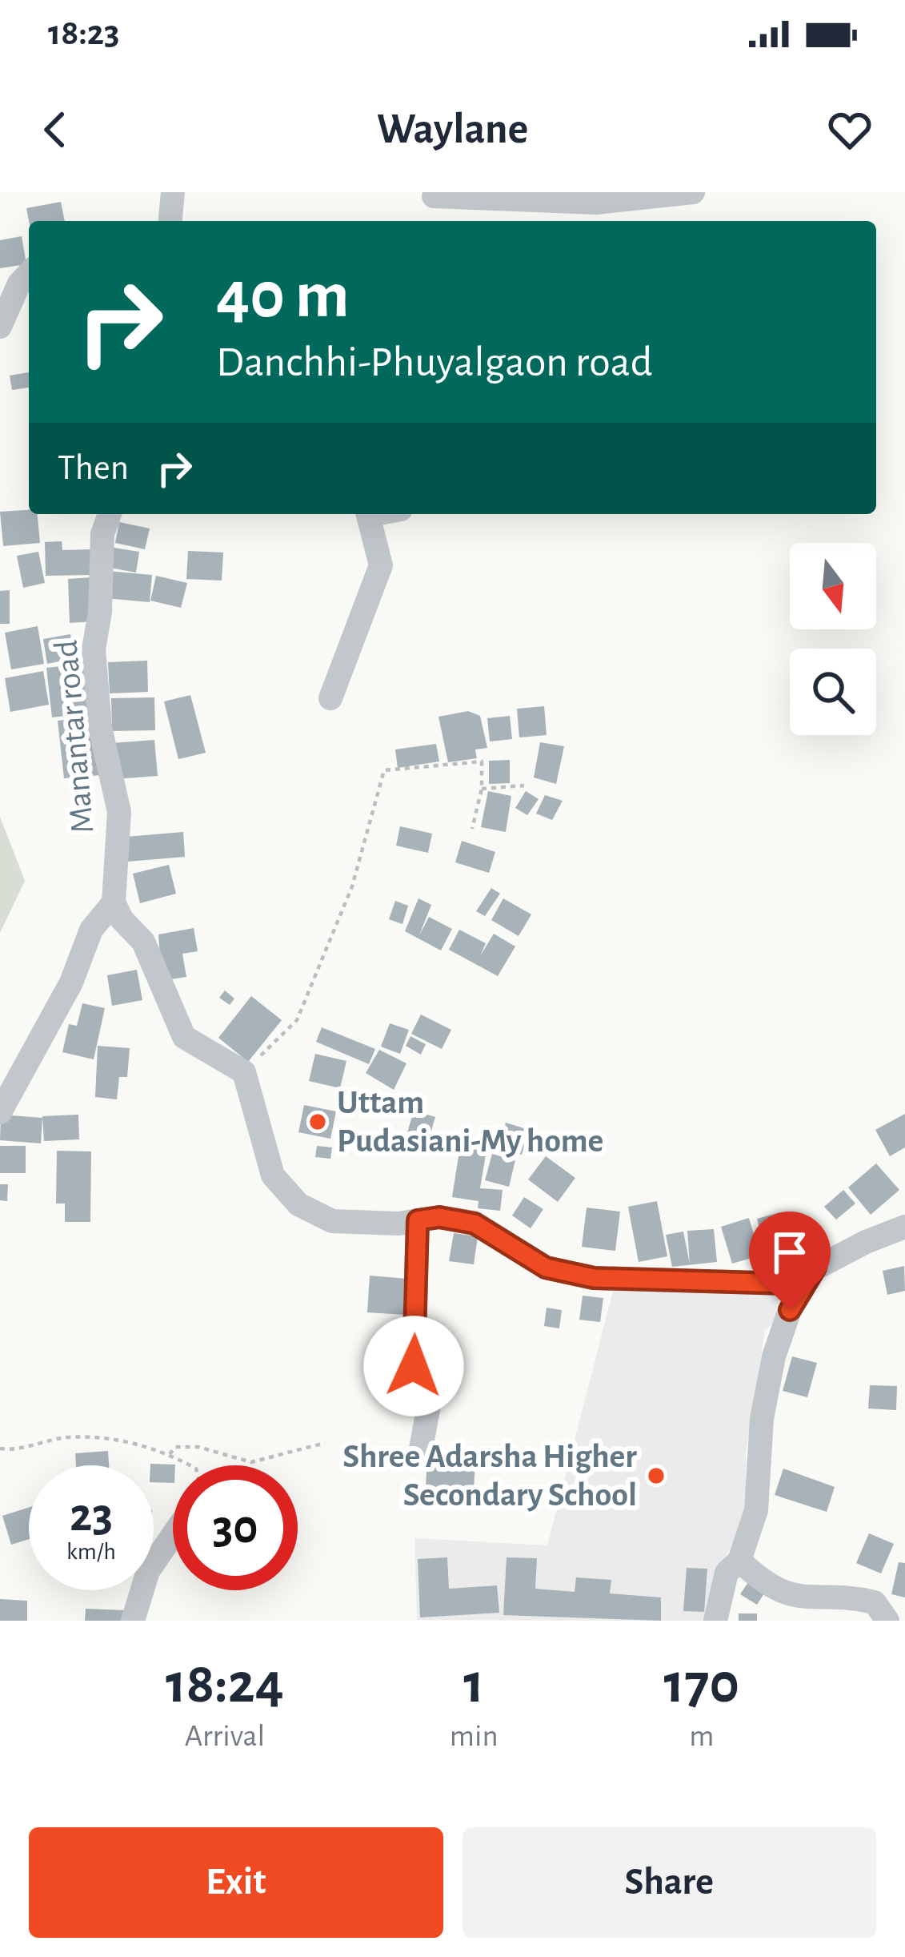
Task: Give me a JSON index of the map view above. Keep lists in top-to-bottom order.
{
  "streets": {
    "street": ["Manantar road"]
  },
  "places": ["Uttam Pudasiani-My home", "Shree Adarsha Higher Secondary School"],
  "north": "bottom",
  "page": {
    "status": "18:23",
    "header": "Waylane",
    "turn": ["40 m", "Danchhi-Phuyalgaon road"],
    "then": "Then",
    "speed": "23 km/h",
    "limit": "30",
    "eta": [
      "18:24",
      "Arrival",
      "1",
      "min",
      "170",
      "m"
    ],
    "buttons": ["Exit", "Share"]
  }
}
